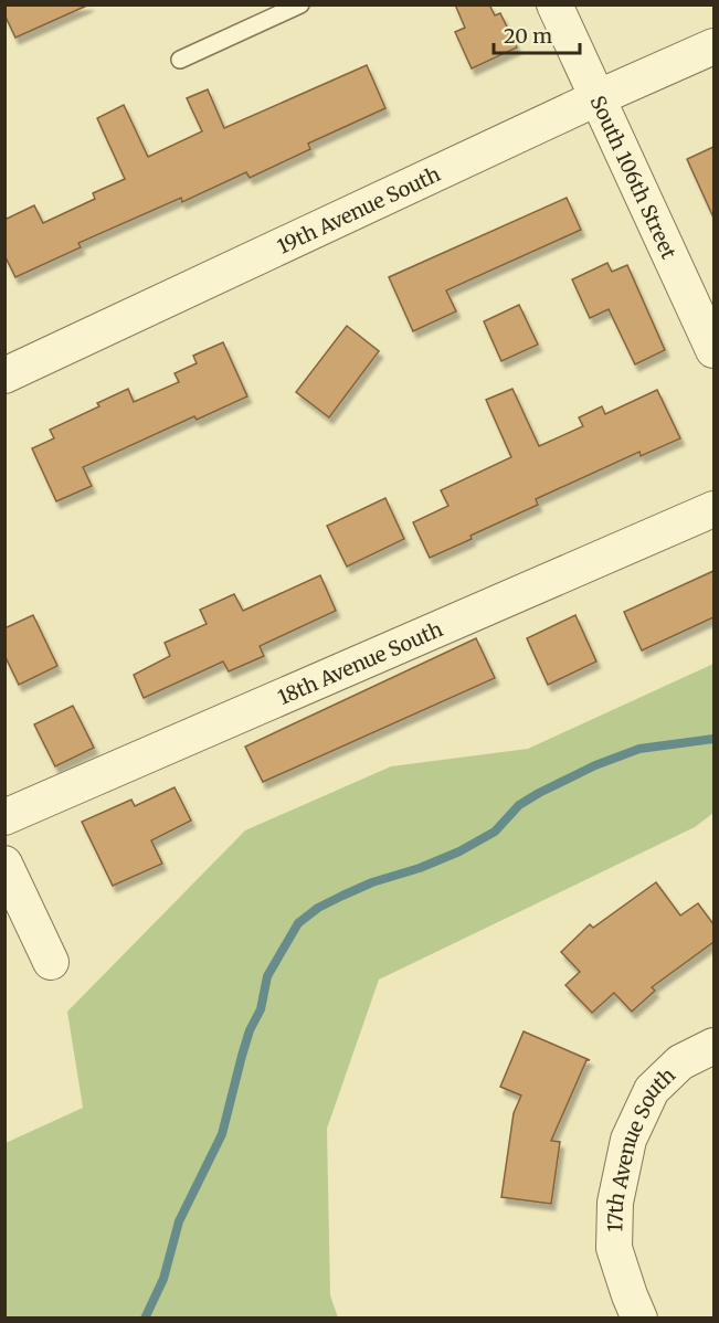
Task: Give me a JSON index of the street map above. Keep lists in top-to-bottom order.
{
  "streets": {
    "street": [
      "South 106th Street",
      "19th Avenue South",
      "18th Avenue South",
      "17th Avenue South"
    ]
  },
  "crossings": [
    ["South 106th Street", "19th Avenue South"]
  ],
  "scale_bar": "20 m"
}
